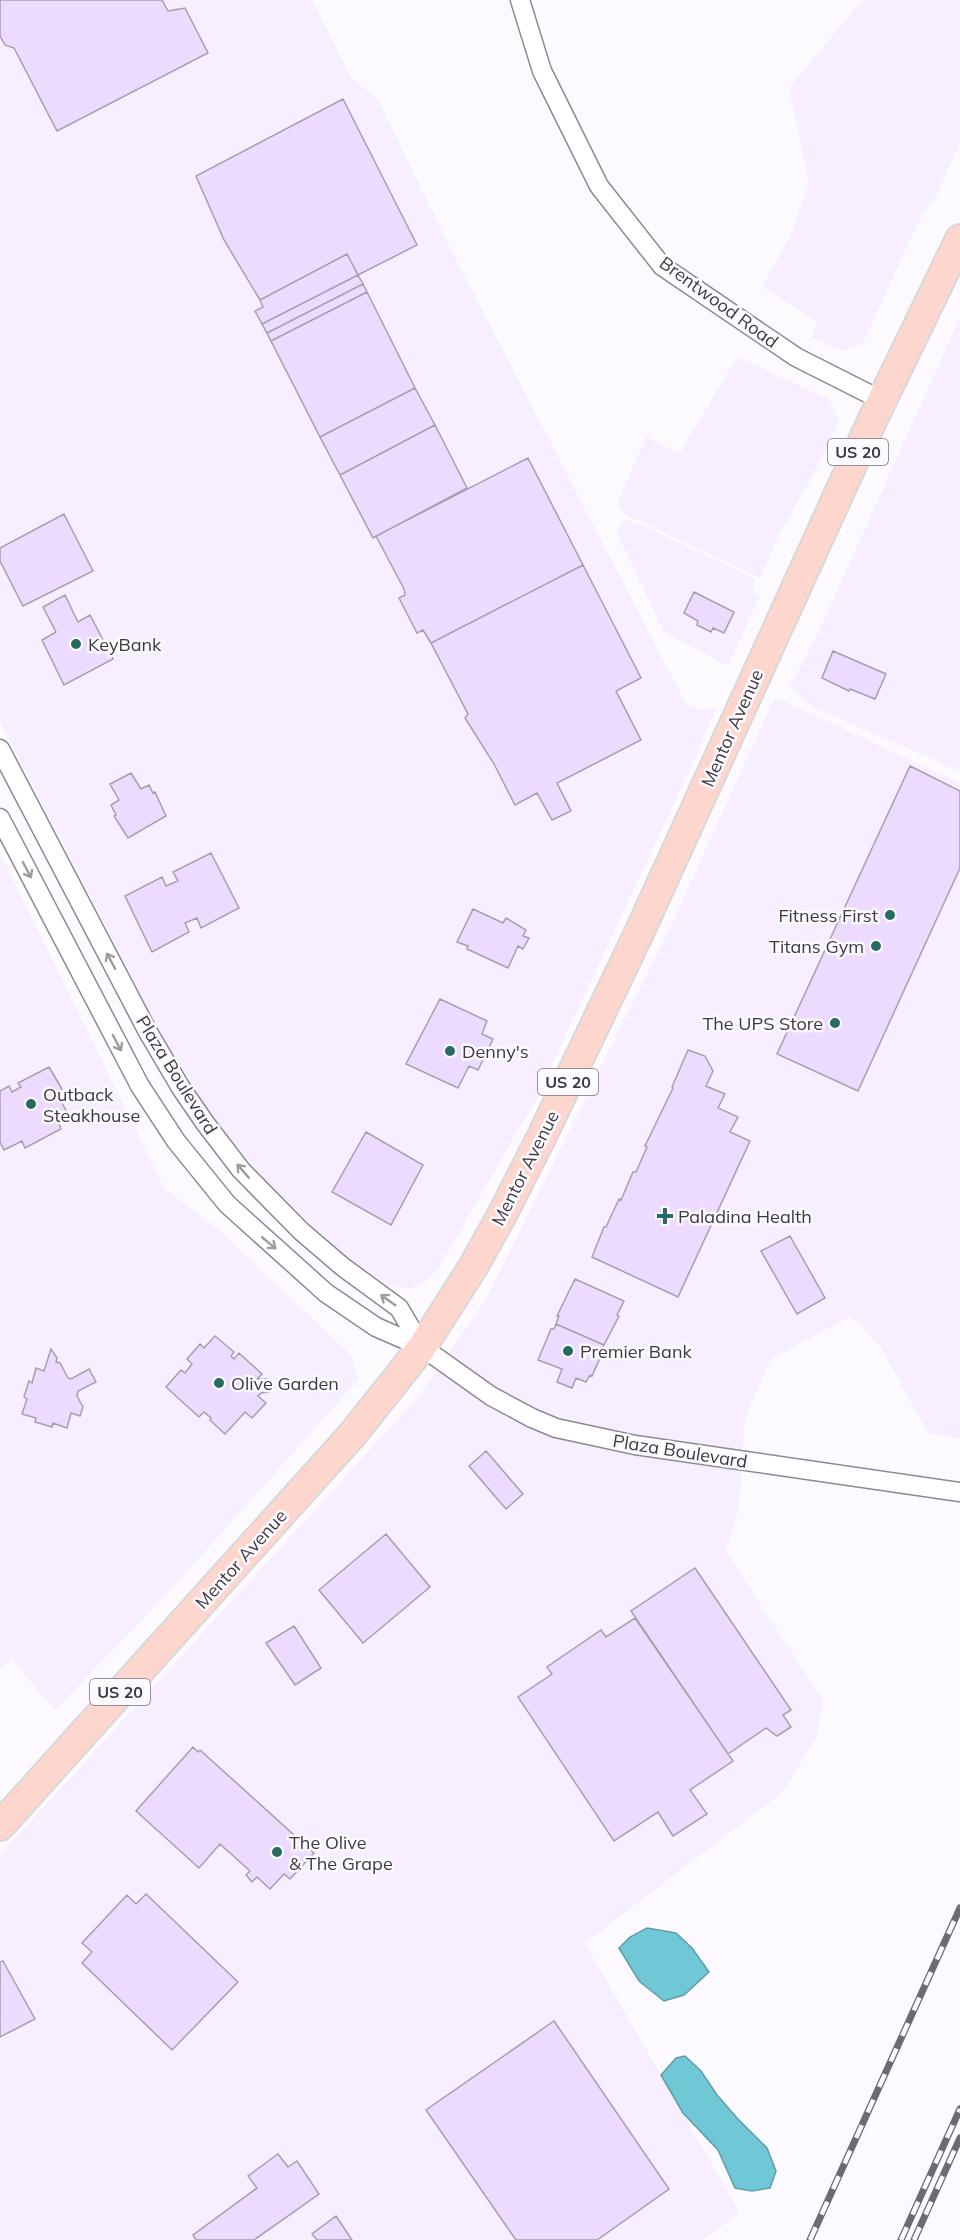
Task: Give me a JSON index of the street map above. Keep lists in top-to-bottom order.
{
  "streets": {
    "main road": ["US 20", "Mentor Avenue"],
    "street": ["Brentwood Road", "Plaza Boulevard"]
  },
  "crossings": [
    ["Brentwood Road", "Mentor Avenue"],
    ["Mentor Avenue", "Plaza Boulevard"]
  ],
  "places": {
    "other": [
      "KeyBank",
      "Fitness First",
      "Titans Gym",
      "The UPS Store",
      "Denny's",
      "Outback Steakhouse",
      "Premier Bank",
      "Olive Garden",
      "The Olive & The Grape"
    ],
    "health": ["Paladina Health"]
  }
}
